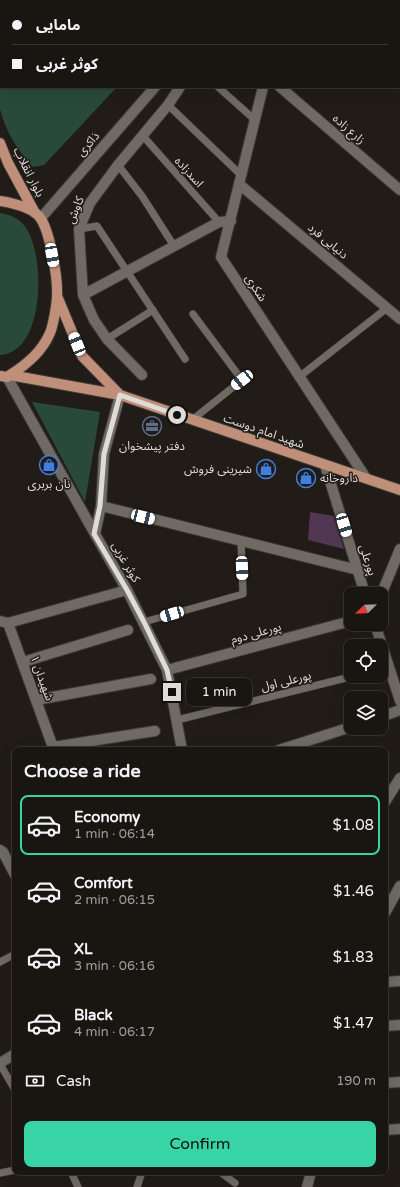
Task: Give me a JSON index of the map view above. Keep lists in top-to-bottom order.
{
  "streets": {
    "main road": ["بلوار انقلاب", "شهید امام دوست"],
    "street": [
      "زارع زاده",
      "ذاکری",
      "کاوش",
      "دنیایی فرد",
      "شکری",
      "پورعلی",
      "کوثر غربی",
      "پورعلی دوم",
      "شهیدان ۱"
    ],
    "lane": ["اسدزاده", "پورعلی اول"]
  },
  "crossings": [
    ["ذاکری", "بلوار انقلاب"],
    ["اسدزاده", "کاوش"],
    ["دنیایی فرد", "شکری"],
    ["شکری", "شهید امام دوست"],
    ["شهید امام دوست", "پورعلی"],
    ["شهید امام دوست", "کوثر غربی"],
    ["کوثر غربی", "پورعلی دوم"],
    ["کوثر غربی", "پورعلی اول"]
  ],
  "places": {
    "office": ["دفتر پیشخوان"],
    "shop": ["نان بربری", "شیرینی فروش", "داروخانه"]
  },
  "north": "bottom left",
  "page": {
    "banner": ["مامایی", "کوثر غربی"],
    "bubble": "1 min",
    "heading": "Choose a ride",
    "list": [
      {
        "name": "Economy",
        "note": "1 min · 06:14",
        "value": "$1.08"
      },
      {
        "name": "Comfort",
        "note": "2 min · 06:15",
        "value": "$1.46"
      },
      {
        "name": "XL",
        "note": "3 min · 06:16",
        "value": "$1.83"
      },
      {
        "name": "Black",
        "note": "4 min · 06:17",
        "value": "$1.47"
      }
    ],
    "pay": ["Cash", "190 m"],
    "buttons": "Confirm"
  }
}
